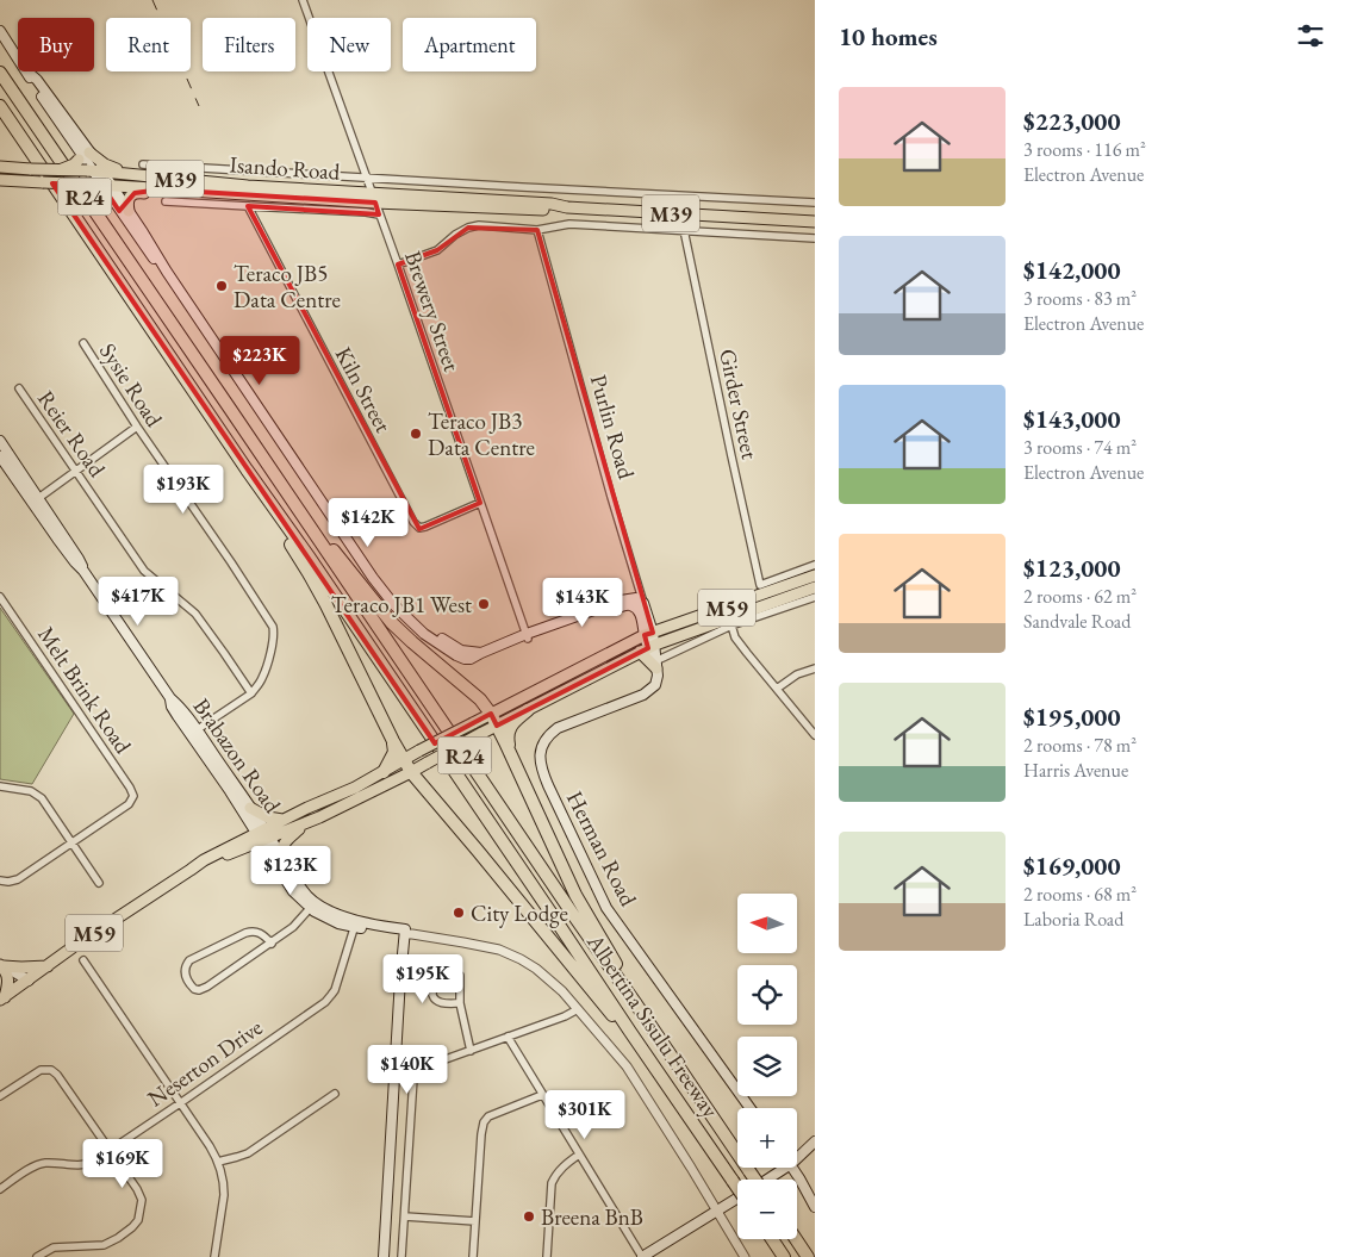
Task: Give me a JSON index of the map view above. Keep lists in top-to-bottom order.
{
  "streets": {
    "highway": ["R24", "Albertina Sisulu Freeway"],
    "main road": [
      "Isando Road",
      "M39",
      "Purlin Road",
      "M59",
      "Brabazon Road",
      "Herman Road"
    ],
    "street": [
      "Brewery Street",
      "Sysie Road",
      "Kiln Street",
      "Girder Street",
      "Reier Road",
      "Melt Brink Road",
      "Neserton Drive"
    ]
  },
  "crossings": [
    ["Isando Road", "Brewery Street"],
    ["Brewery Street", "Kiln Street"],
    ["Sysie Road", "Reier Road"],
    ["Sysie Road", "Brabazon Road"],
    ["Purlin Road", "M59"],
    ["Purlin Road", "Herman Road"],
    ["M59", "Brabazon Road"],
    ["M59", "Herman Road"]
  ],
  "places": [
    "Teraco JB5 Data Centre",
    "Teraco JB3 Data Centre",
    "Teraco JB1 West",
    "City Lodge",
    "Breena BnB"
  ],
  "north": "left",
  "page": {
    "heading": "10 homes",
    "chip": [
      "Buy",
      "Rent",
      "Filters",
      "New",
      "Apartment"
    ],
    "list": [
      {
        "name": "$223,000",
        "note": "3 rooms · 116 m² · Electron Avenue"
      },
      {
        "name": "$142,000",
        "note": "3 rooms · 83 m² · Electron Avenue"
      },
      {
        "name": "$143,000",
        "note": "3 rooms · 74 m² · Electron Avenue"
      },
      {
        "name": "$123,000",
        "note": "2 rooms · 62 m² · Sandvale Road"
      },
      {
        "name": "$195,000",
        "note": "2 rooms · 78 m² · Harris Avenue"
      },
      {
        "name": "$169,000",
        "note": "2 rooms · 68 m² · Laboria Road"
      }
    ],
    "price": [
      "$223K",
      "$193K",
      "$142K",
      "$417K",
      "$143K",
      "$123K",
      "$195K",
      "$140K",
      "$301K",
      "$169K"
    ],
    "map_buttons": ["+", "−"]
  }
}
